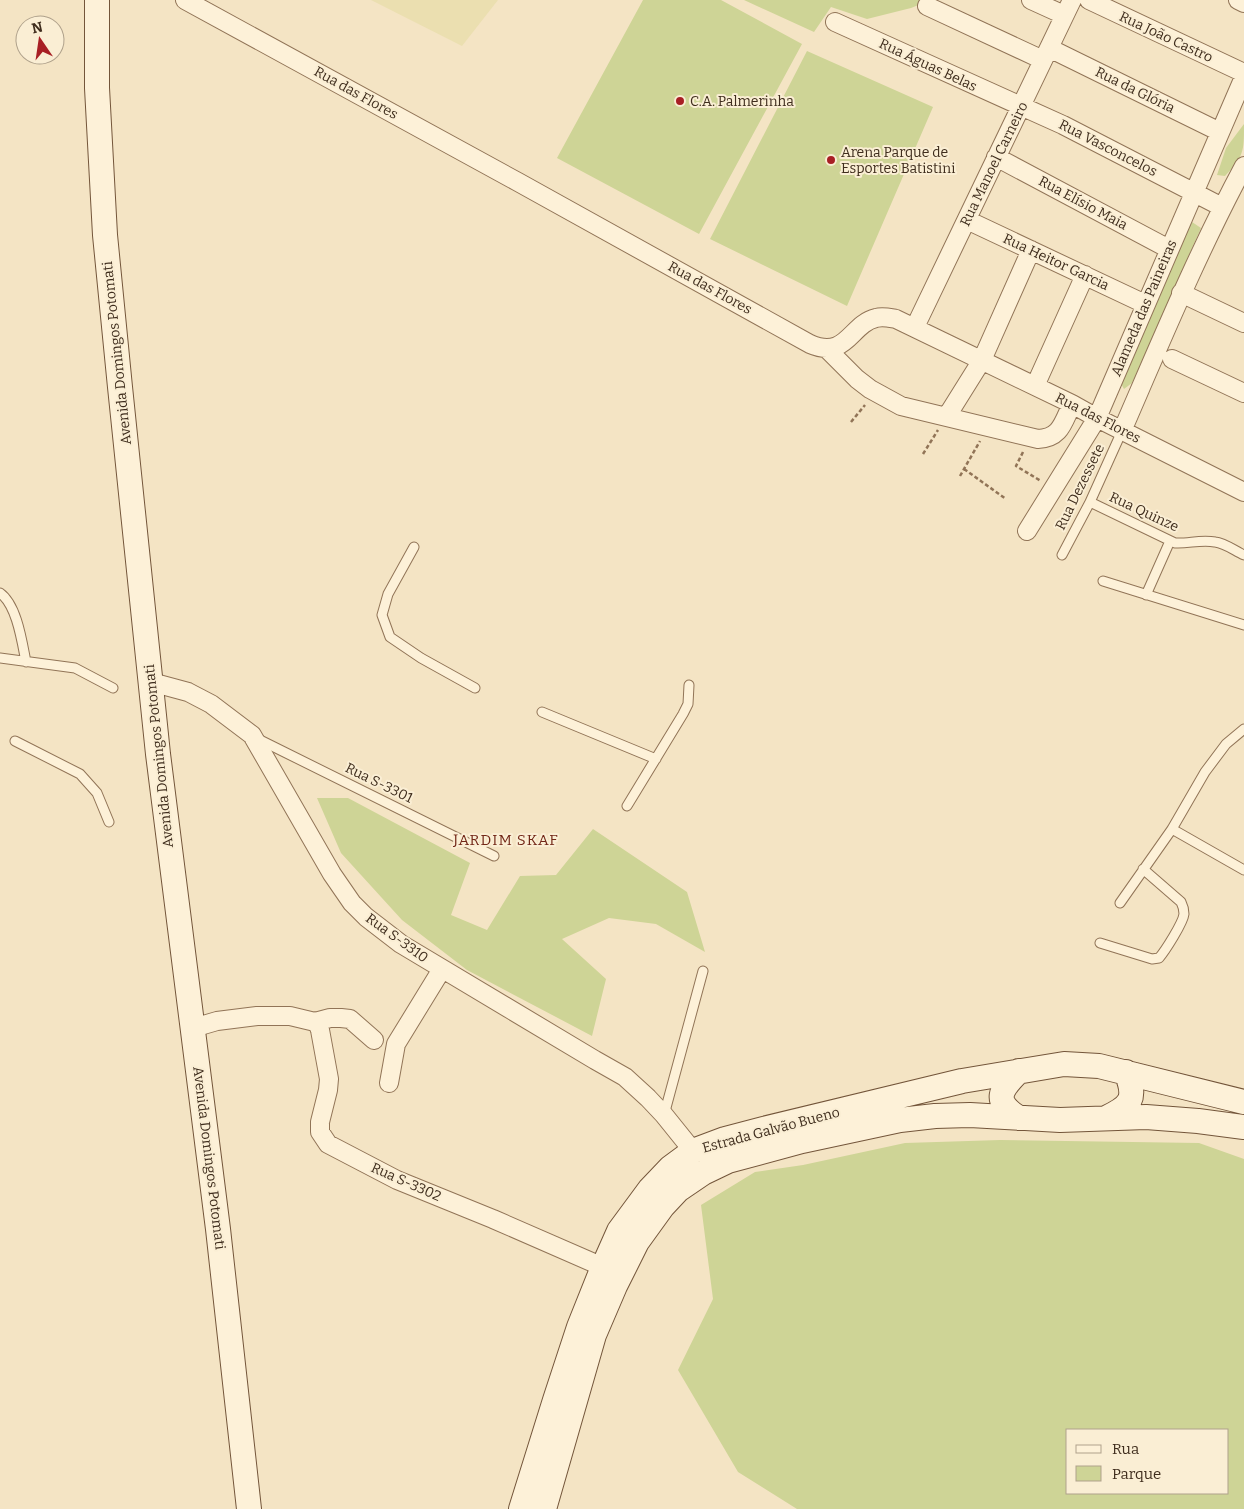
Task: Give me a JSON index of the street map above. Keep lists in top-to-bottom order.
{
  "streets": {
    "main road": ["Avenida Domingos Potomati", "Estrada Galvão Bueno"],
    "street": [
      "Rua João Castro",
      "Rua Águas Belas",
      "Rua da Glória",
      "Rua das Flores",
      "Rua Vasconcelos",
      "Rua Manoel Carneiro",
      "Rua Elísio Maia",
      "Rua Heitor Garcia",
      "Alameda das Paineiras",
      "Rua S-3310",
      "Rua S-3302"
    ],
    "lane": ["Rua Dezessete", "Rua Quinze", "Rua S-3301"]
  },
  "crossings": [
    ["Rua João Castro", "Alameda das Paineiras"],
    ["Rua Águas Belas", "Rua Vasconcelos"],
    ["Rua Águas Belas", "Rua Manoel Carneiro"],
    ["Rua da Glória", "Rua Manoel Carneiro"],
    ["Rua da Glória", "Alameda das Paineiras"],
    ["Rua das Flores", "Rua Manoel Carneiro"],
    ["Rua das Flores", "Alameda das Paineiras"],
    ["Rua das Flores", "Rua Dezessete"],
    ["Rua Vasconcelos", "Rua Manoel Carneiro"],
    ["Rua Vasconcelos", "Alameda das Paineiras"],
    ["Rua Manoel Carneiro", "Rua Elísio Maia"],
    ["Rua Manoel Carneiro", "Rua Heitor Garcia"],
    ["Rua Elísio Maia", "Alameda das Paineiras"],
    ["Rua Heitor Garcia", "Alameda das Paineiras"],
    ["Alameda das Paineiras", "Rua Dezessete"],
    ["Avenida Domingos Potomati", "Rua S-3310"],
    ["Rua Dezessete", "Rua Quinze"],
    ["Rua S-3301", "Rua S-3310"],
    ["Rua S-3310", "Estrada Galvão Bueno"],
    ["Estrada Galvão Bueno", "Rua S-3302"]
  ],
  "districts": ["JARDIM SKAF"],
  "places": ["C.A. Palmerinha", "Arena Parque de Esportes Batistini"],
  "legend": ["Rua", "Parque"],
  "north": "top"
}
